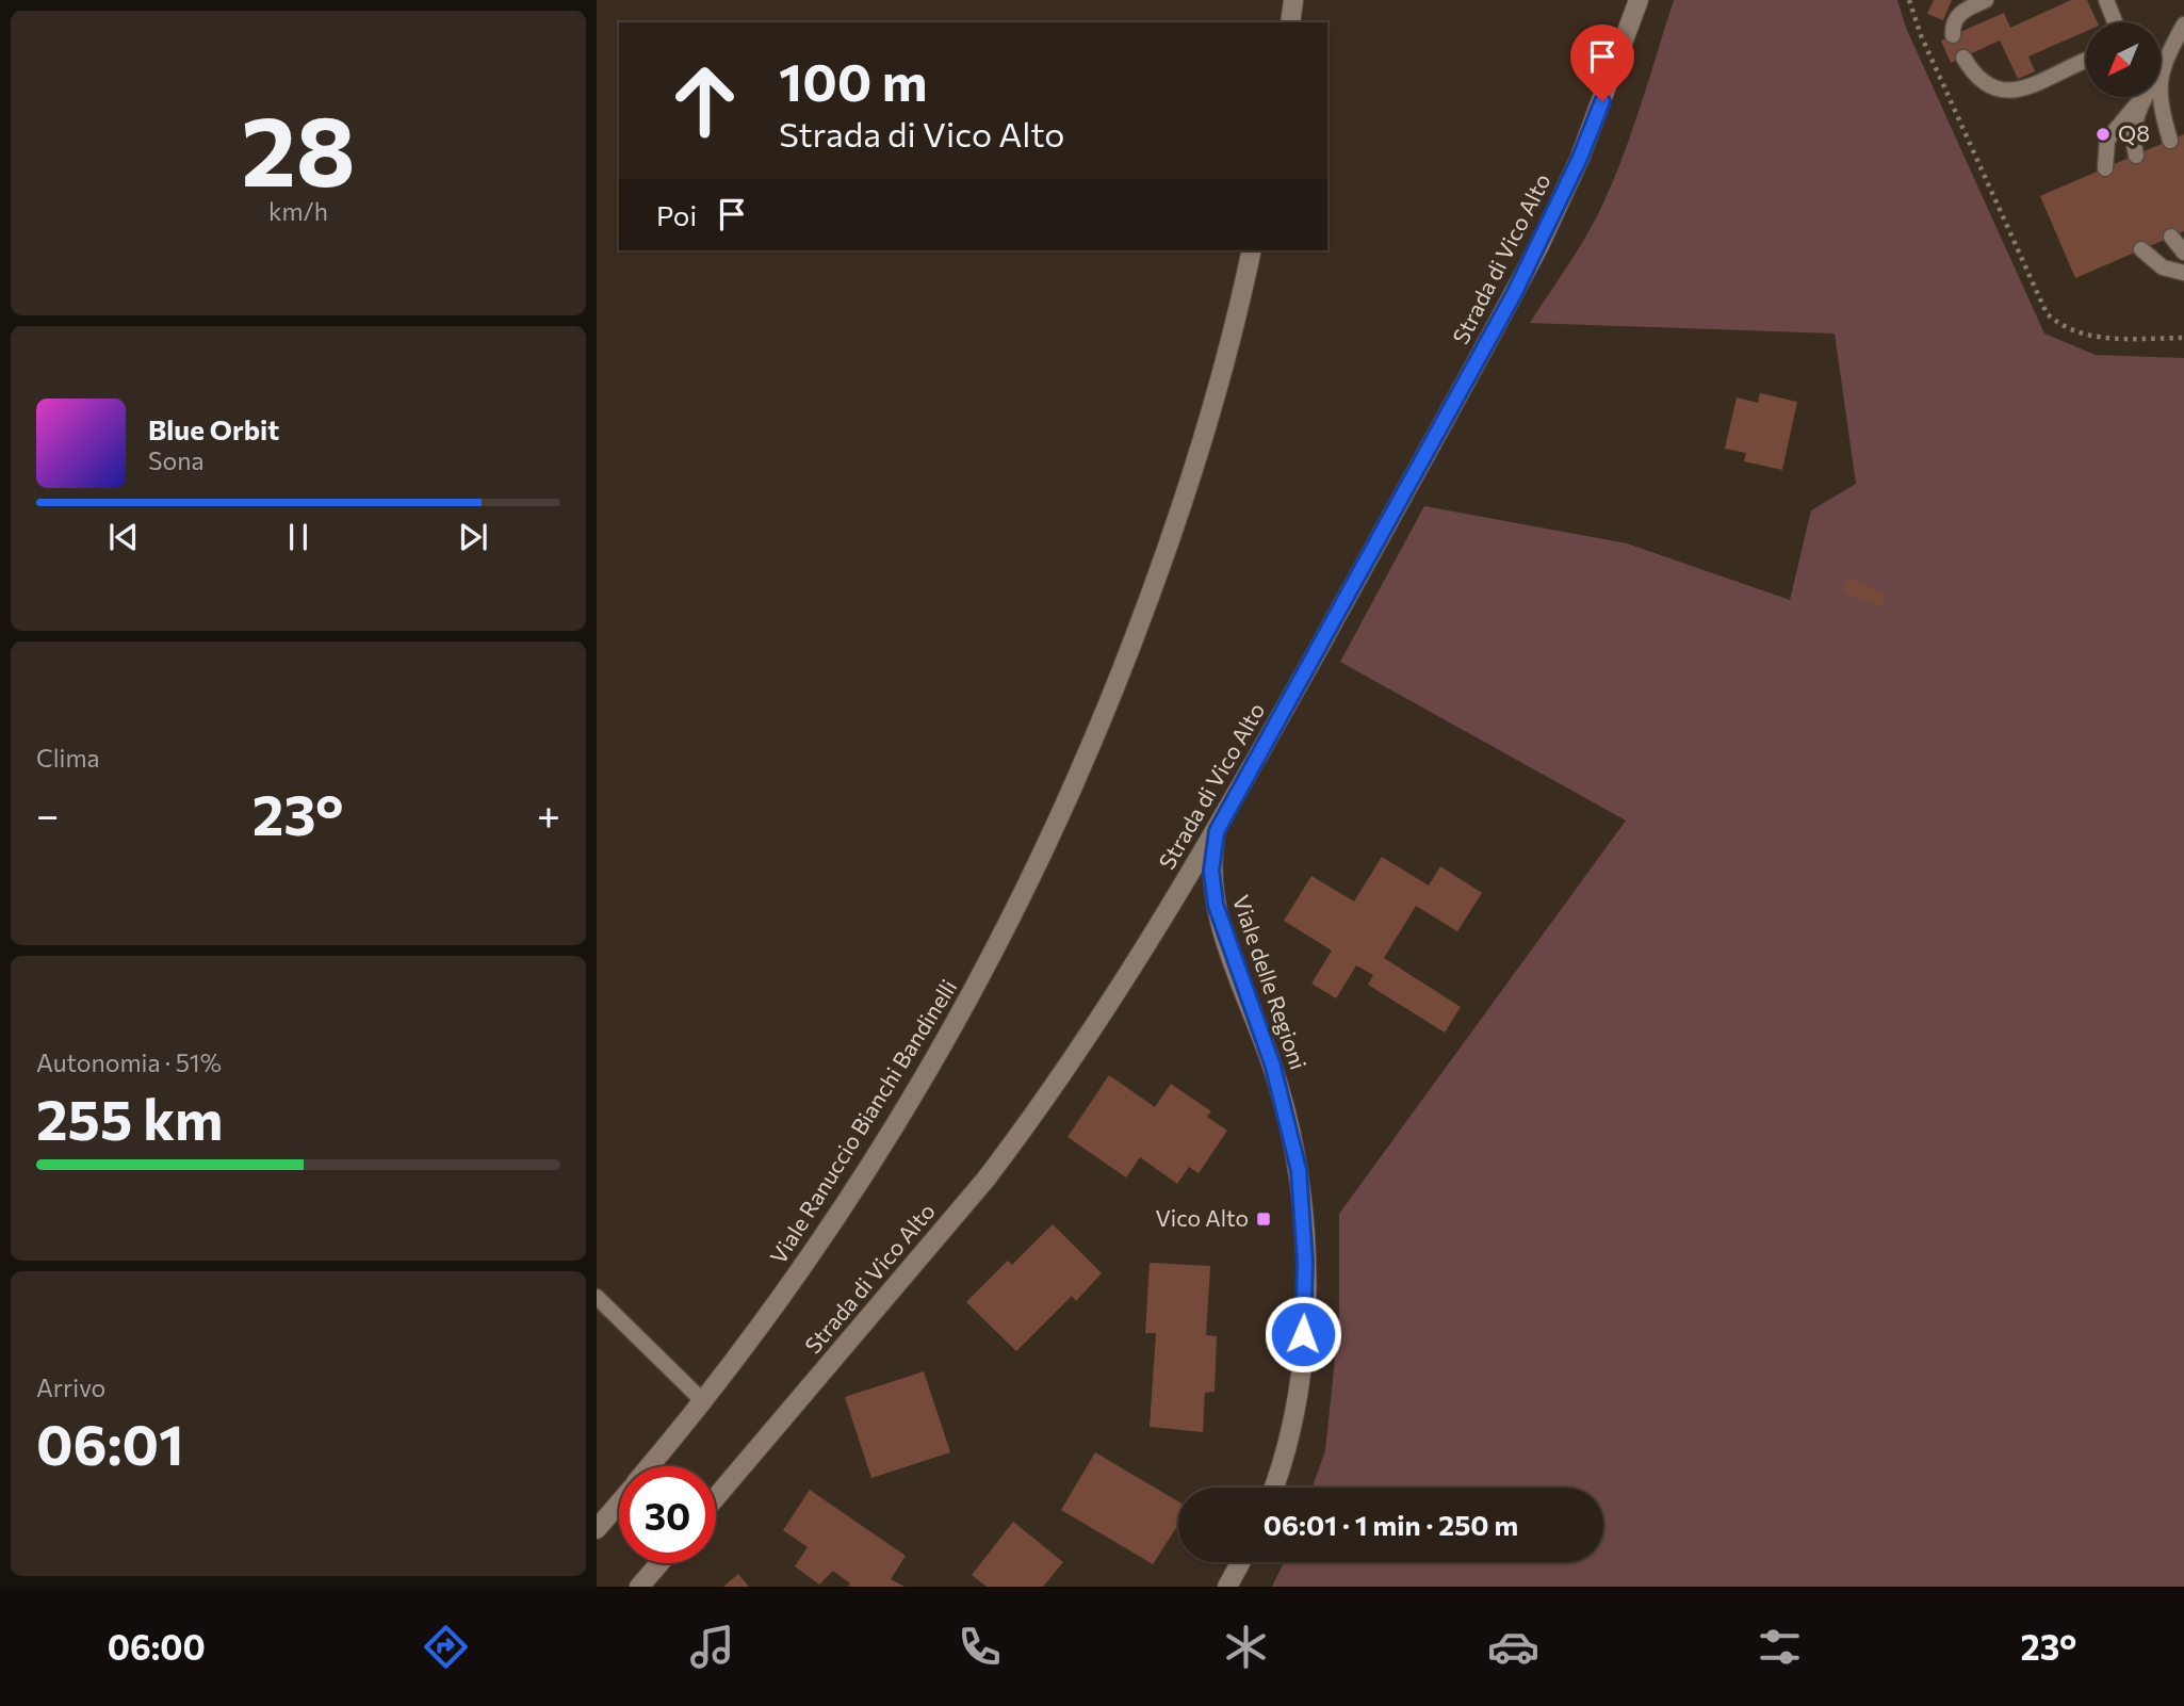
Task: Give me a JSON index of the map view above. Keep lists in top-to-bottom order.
{
  "streets": {
    "street": ["Strada di Vico Alto", "Viale delle Regioni", "Viale Ranuccio Bianchi Bandinelli"]
  },
  "crossings": [
    ["Strada di Vico Alto", "Viale delle Regioni"]
  ],
  "places": {
    "other": ["Q8"],
    "transit": ["Vico Alto"]
  },
  "north": "bottom left",
  "page": {
    "tile": [
      ["28", "km/h"],
      "Clima",
      ["Autonomia · 51%", "255 km"],
      ["Arrivo", "06:01"]
    ],
    "turn": ["100 m", "Strada di Vico Alto"],
    "then": "Poi",
    "song": ["Blue Orbit", "Sona"],
    "heat": ["−", "23°", "+"],
    "limit": "30",
    "trip": "06:01 · 1 min · 250 m",
    "tabs": ["06:00", "23°"]
  }
}
